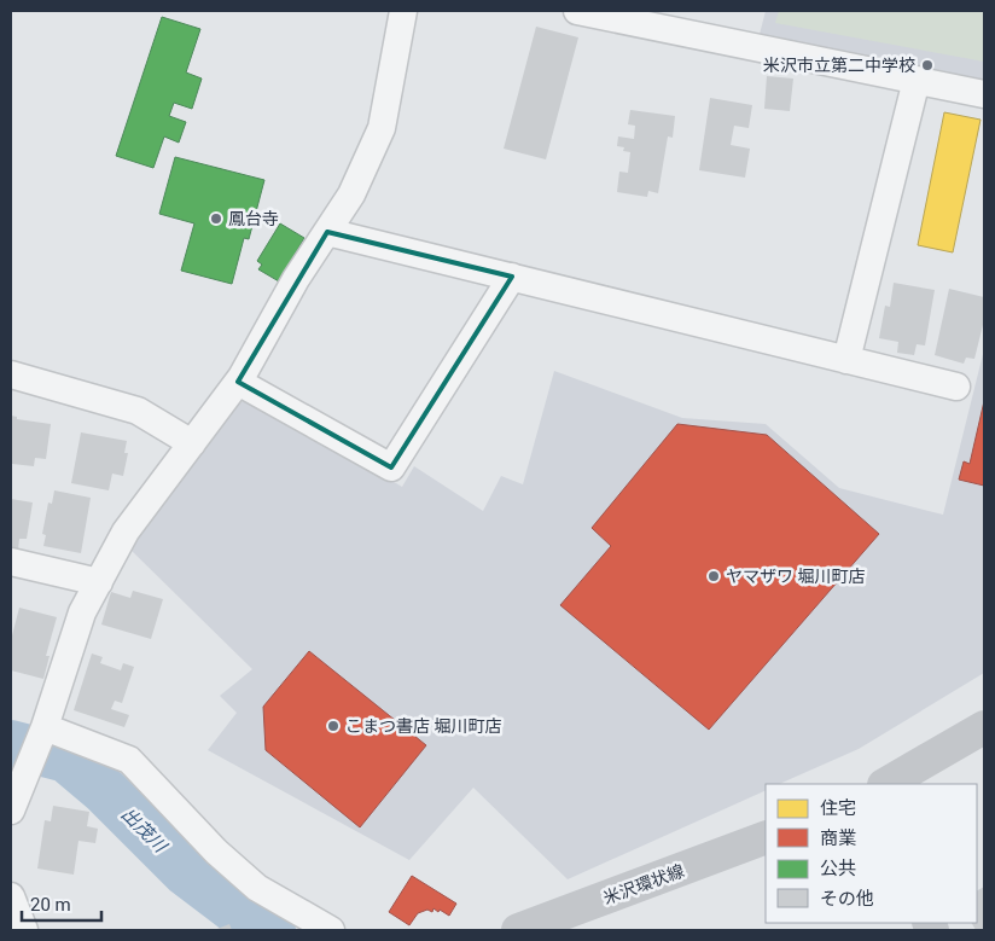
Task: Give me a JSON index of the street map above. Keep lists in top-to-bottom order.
{
  "streets": {
    "main road": ["米沢環状線"]
  },
  "water": ["出茂川"],
  "places": [
    "米沢市立第二中学校",
    "鳳台寺",
    "ヤマザワ 堀川町店",
    "こまつ書店 堀川町店"
  ],
  "legend": [
    "住宅",
    "商業",
    "公共",
    "その他"
  ],
  "scale_bar": "20 m"
}
